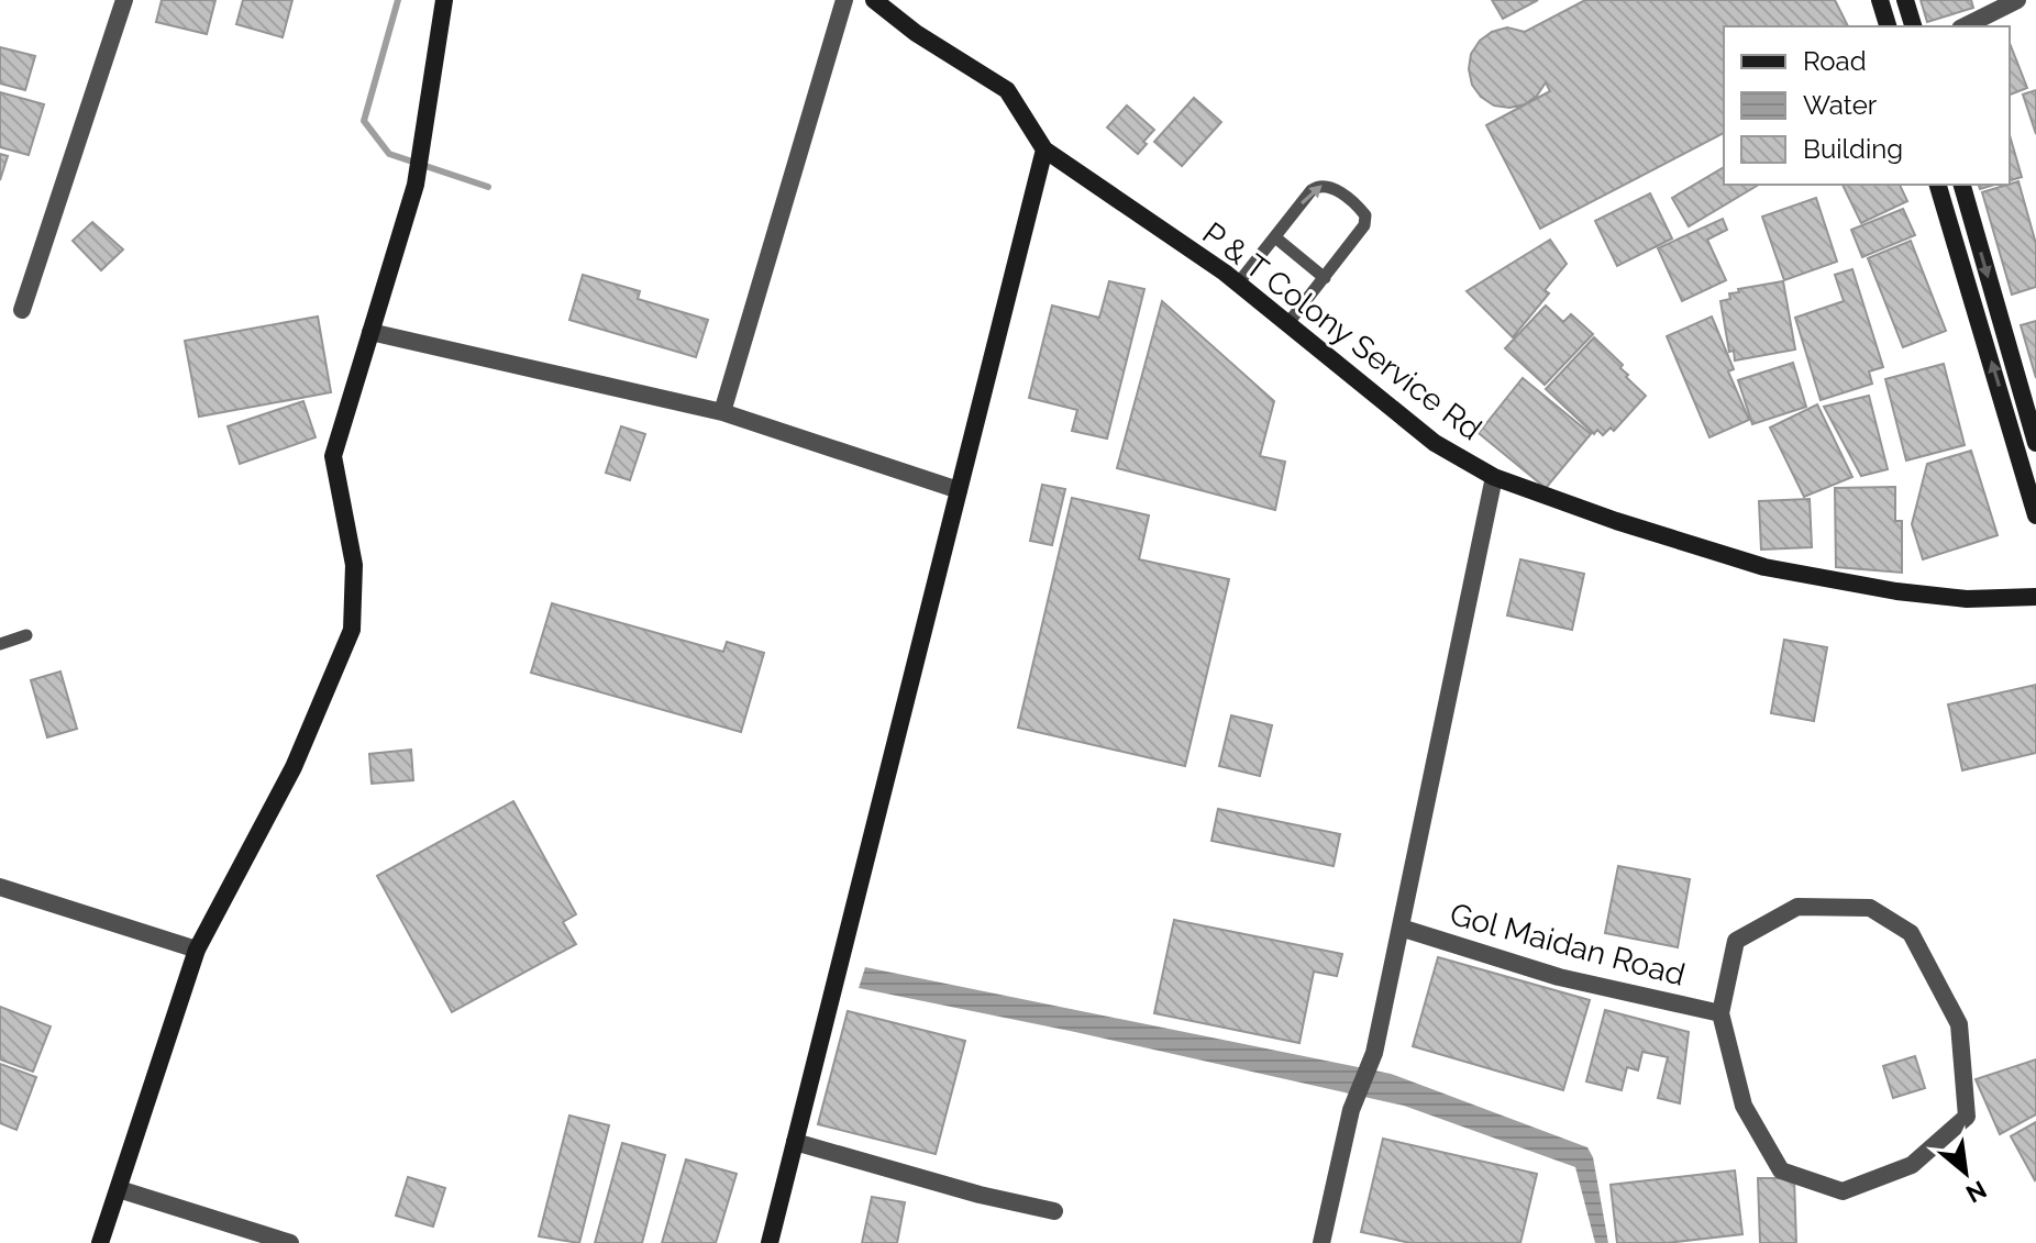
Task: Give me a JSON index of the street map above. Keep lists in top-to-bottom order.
{
  "streets": {
    "street": ["P & T Colony Service Rd", "Gol Maidan Road"]
  },
  "legend": ["Road", "Water", "Building"],
  "north": "bottom right"
}
